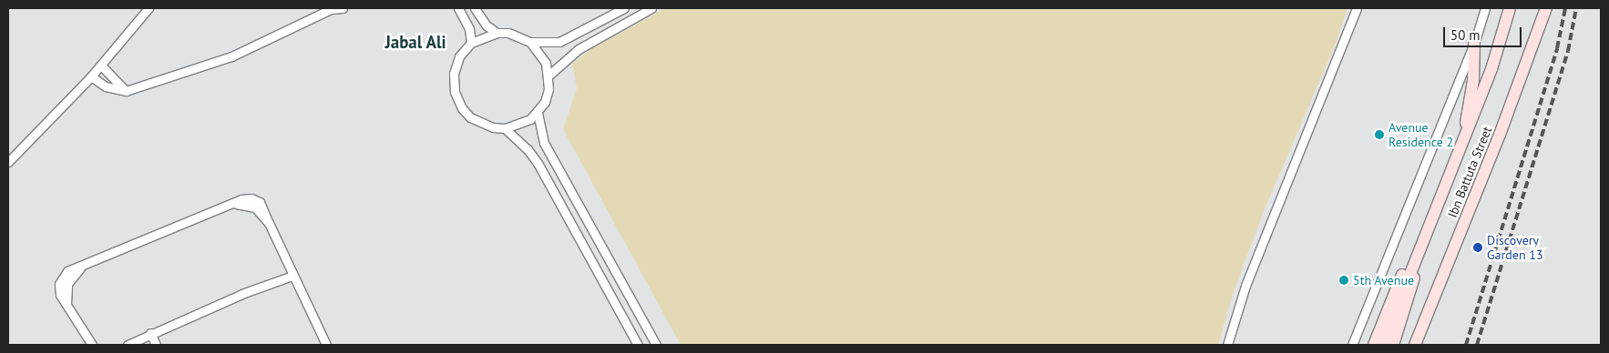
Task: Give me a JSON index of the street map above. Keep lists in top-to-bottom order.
{
  "streets": {
    "main road": ["Ibn Battuta Street"]
  },
  "districts": ["Jabal Ali"],
  "places": ["Avenue Residence 2", "Discovery Garden 13", "5th Avenue"],
  "scale_bar": "50 m"
}
